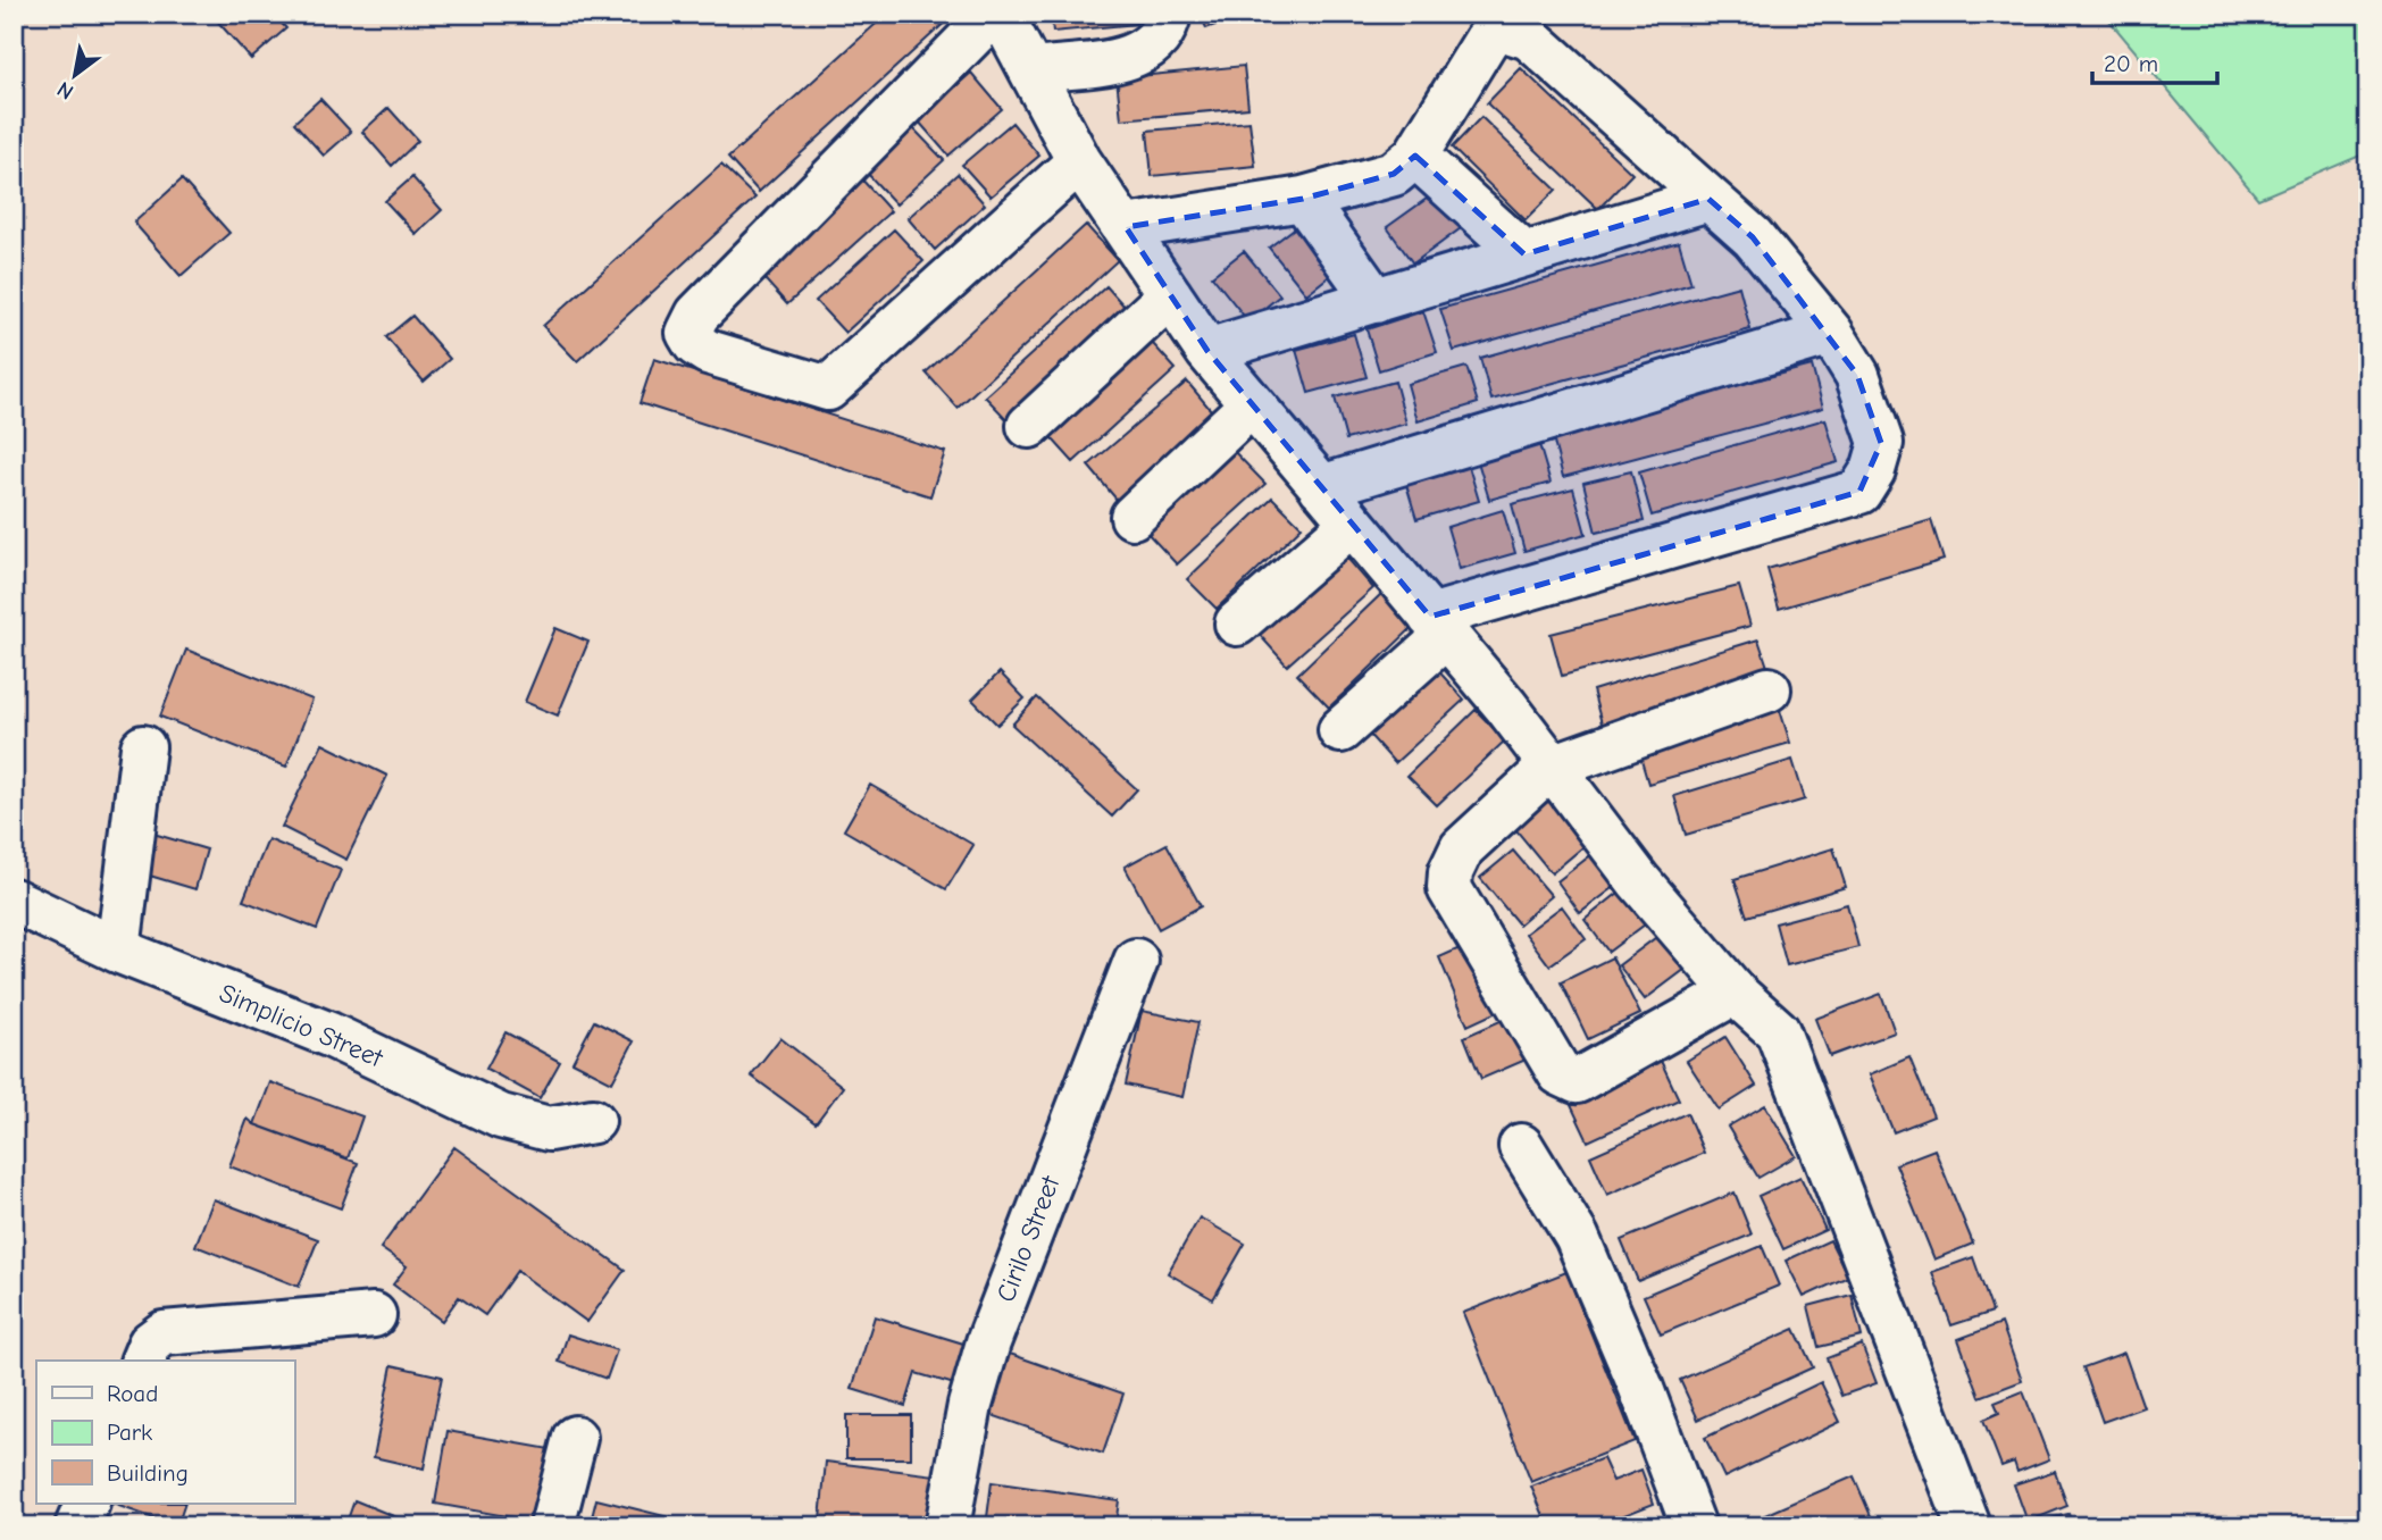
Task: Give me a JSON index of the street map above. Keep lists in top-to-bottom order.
{
  "streets": {
    "street": ["Simplicio Street", "Cirilo Street"]
  },
  "legend": ["Road", "Park", "Building"],
  "scale_bar": "20 m",
  "north": "bottom left"
}
